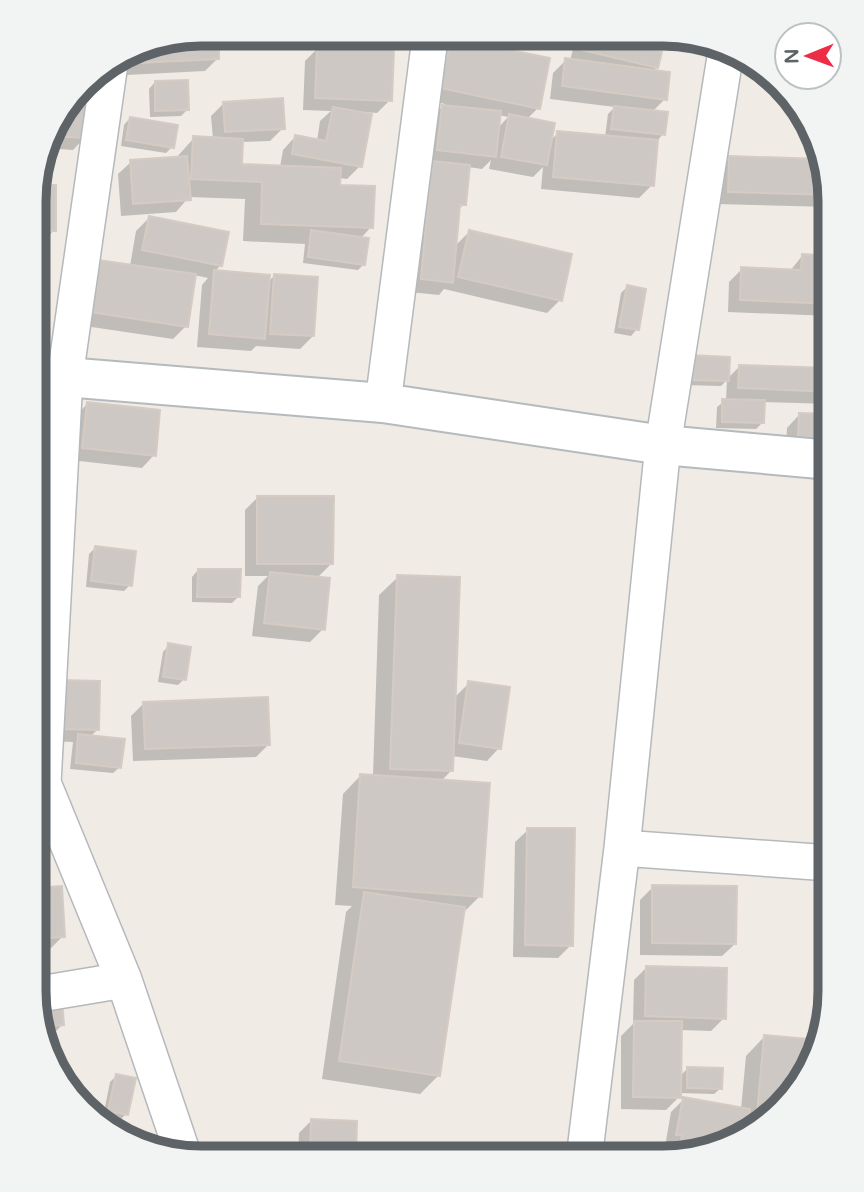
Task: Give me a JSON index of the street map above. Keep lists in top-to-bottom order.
{
  "north": "left"
}
